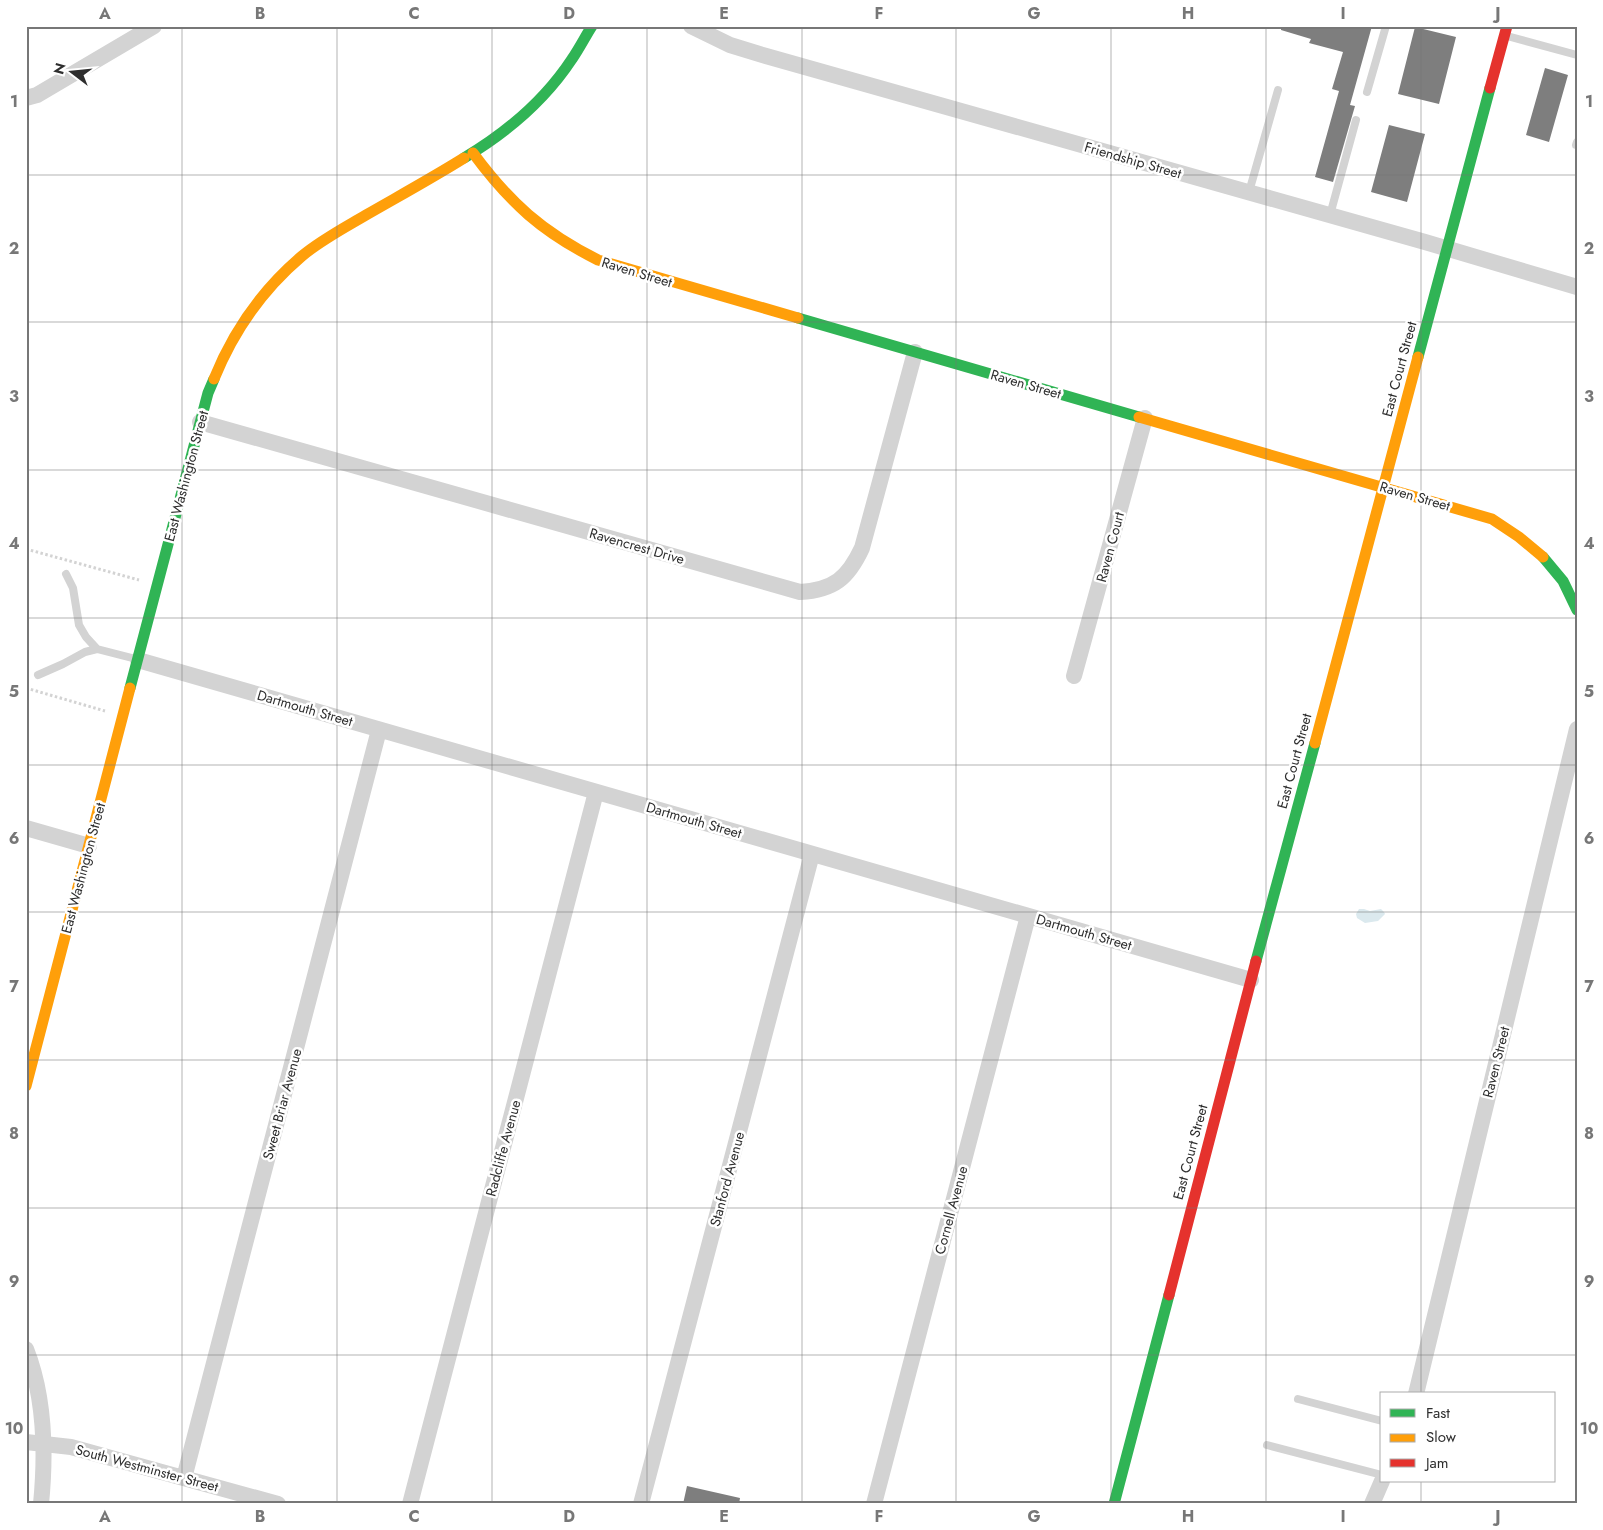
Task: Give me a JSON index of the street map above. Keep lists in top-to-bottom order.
{
  "streets": {
    "street": [
      "Friendship Street",
      "Raven Street",
      "East Court Street",
      "East Washington Street",
      "Ravencrest Drive",
      "Raven Court",
      "Dartmouth Street",
      "Sweet Briar Avenue",
      "Radcliffe Avenue",
      "Stanford Avenue",
      "Cornell Avenue",
      "South Westminster Street"
    ]
  },
  "crossings": [
    ["Friendship Street", "East Court Street"],
    ["Raven Street", "East Court Street"],
    ["Raven Street", "East Washington Street"],
    ["Raven Street", "Ravencrest Drive"],
    ["Raven Street", "Raven Court"],
    ["East Court Street", "Dartmouth Street"],
    ["East Washington Street", "Ravencrest Drive"],
    ["East Washington Street", "Dartmouth Street"],
    ["Dartmouth Street", "Sweet Briar Avenue"],
    ["Dartmouth Street", "Radcliffe Avenue"],
    ["Dartmouth Street", "Stanford Avenue"],
    ["Dartmouth Street", "Cornell Avenue"],
    ["Sweet Briar Avenue", "South Westminster Street"]
  ],
  "legend": ["Fast", "Slow", "Jam"],
  "north": "left",
  "grid": {
    "columns": [
      "A",
      "B",
      "C",
      "D",
      "E",
      "F",
      "G",
      "H",
      "I",
      "J"
    ],
    "rows": [
      "1",
      "2",
      "3",
      "4",
      "5",
      "6",
      "7",
      "8",
      "9",
      "10"
    ]
  }
}
